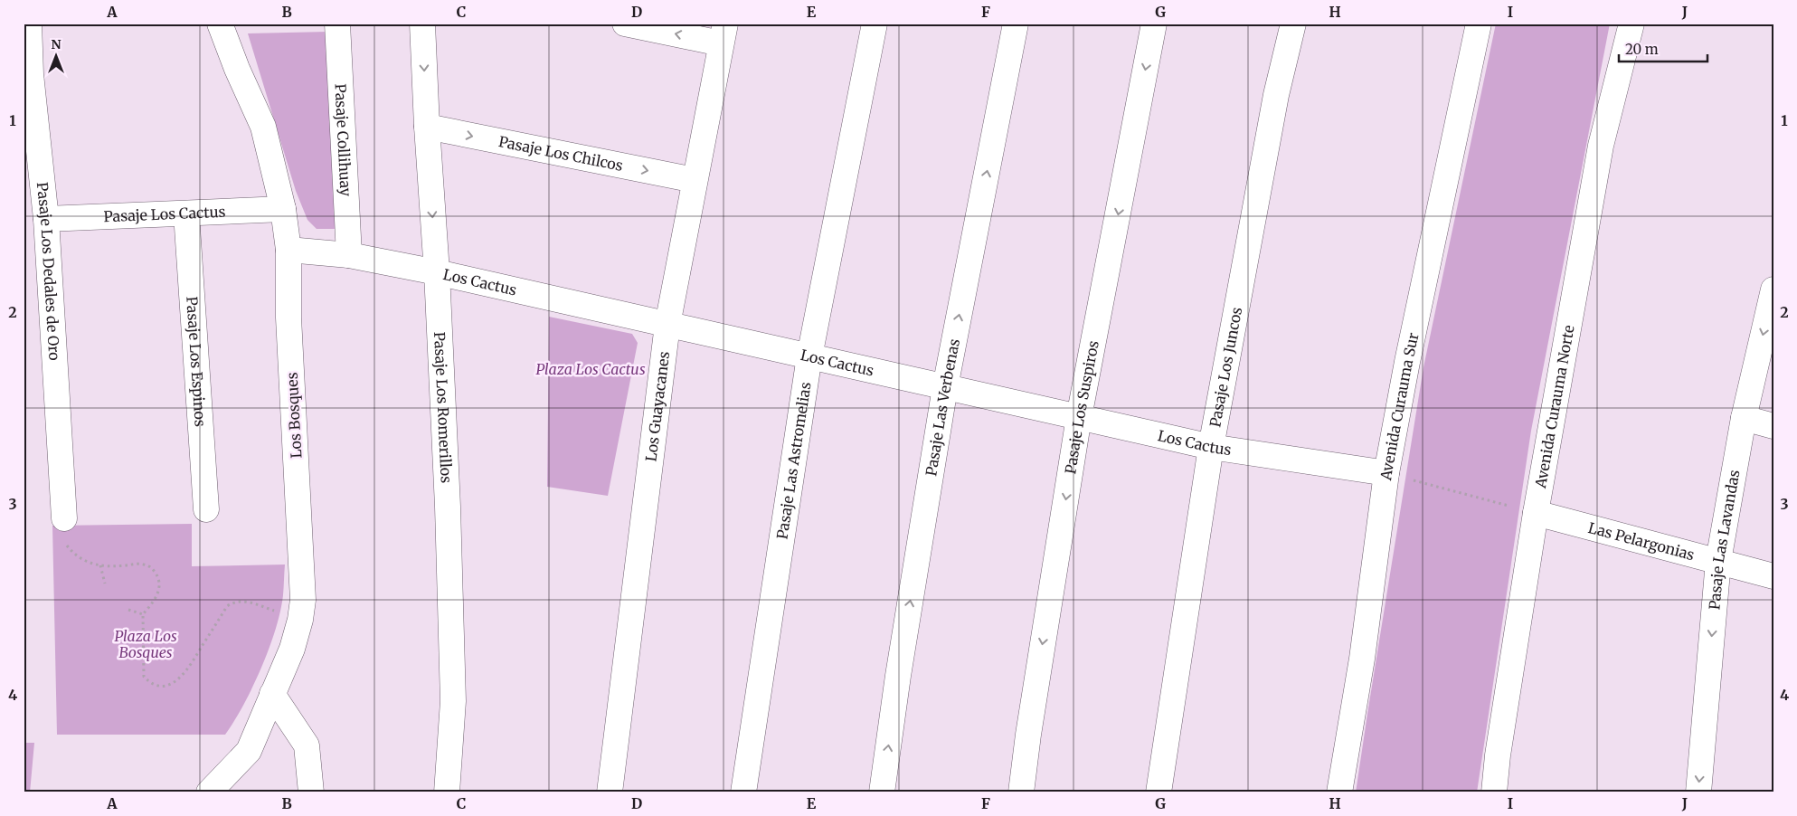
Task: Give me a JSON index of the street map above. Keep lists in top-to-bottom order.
{
  "streets": {
    "street": [
      "Pasaje Collihuay",
      "Pasaje Los Chilcos",
      "Pasaje Los Cactus",
      "Pasaje Los Dedales de Oro",
      "Los Cactus",
      "Pasaje Los Espinos",
      "Pasaje Los Juncos",
      "Los Guayacanes",
      "Avenida Curauma Sur",
      "Avenida Curauma Norte",
      "Pasaje Las Verbenas",
      "Pasaje Los Suspiros",
      "Pasaje Los Romerillos",
      "Los Bosques",
      "Pasaje Las Astromelias",
      "Pasaje Las Lavandas",
      "Las Pelargonias"
    ]
  },
  "crossings": [
    ["Pasaje Collihuay", "Los Cactus"],
    ["Pasaje Los Chilcos", "Los Guayacanes"],
    ["Pasaje Los Chilcos", "Pasaje Los Romerillos"],
    ["Pasaje Los Cactus", "Pasaje Los Dedales de Oro"],
    ["Pasaje Los Cactus", "Pasaje Los Espinos"],
    ["Pasaje Los Cactus", "Los Bosques"],
    ["Los Cactus", "Pasaje Los Juncos"],
    ["Los Cactus", "Los Guayacanes"],
    ["Los Cactus", "Avenida Curauma Sur"],
    ["Los Cactus", "Pasaje Las Verbenas"],
    ["Los Cactus", "Pasaje Los Suspiros"],
    ["Los Cactus", "Pasaje Los Romerillos"],
    ["Los Cactus", "Los Bosques"],
    ["Los Cactus", "Pasaje Las Astromelias"],
    ["Avenida Curauma Norte", "Las Pelargonias"],
    ["Pasaje Las Lavandas", "Las Pelargonias"]
  ],
  "one_way": ["Pasaje Las Verbenas", "Pasaje Los Suspiros", "Pasaje Las Lavandas"],
  "parks": ["Plaza Los Cactus", "Plaza Los Bosques"],
  "scale_bar": "20 m",
  "north": "top",
  "grid": {
    "columns": [
      "A",
      "B",
      "C",
      "D",
      "E",
      "F",
      "G",
      "H",
      "I",
      "J"
    ],
    "rows": [
      "1",
      "2",
      "3",
      "4"
    ]
  }
}
